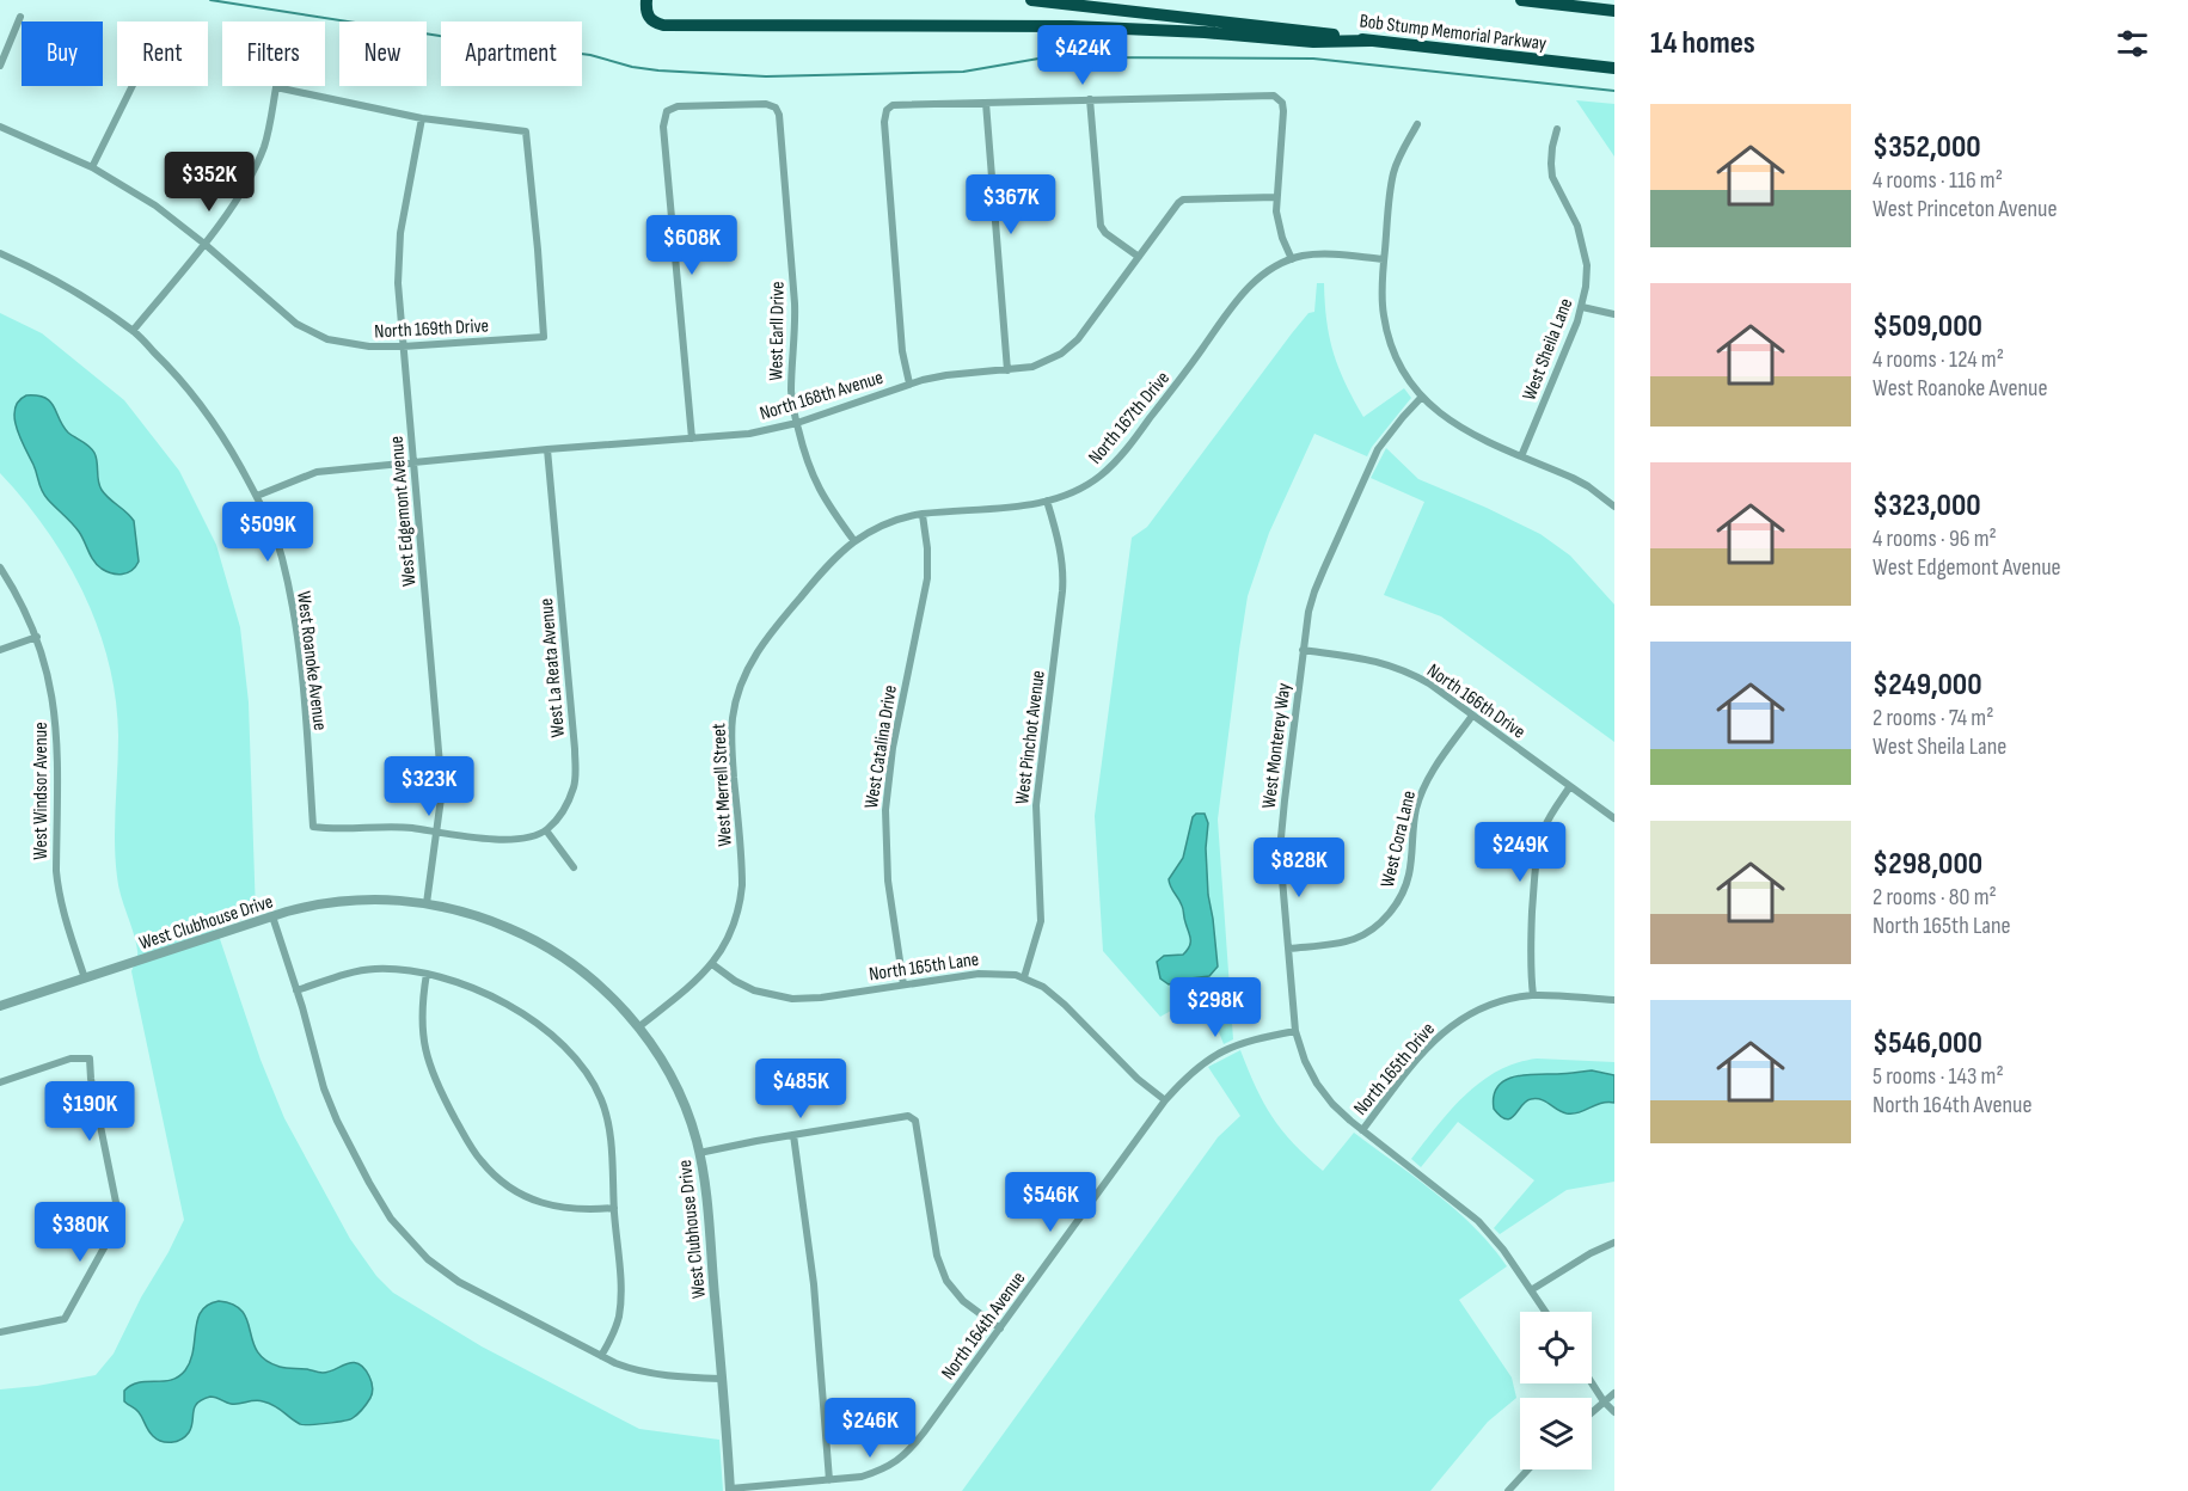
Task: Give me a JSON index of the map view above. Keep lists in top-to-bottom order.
{
  "streets": {
    "highway": ["Bob Stump Memorial Parkway"],
    "street": [
      "North 169th Drive",
      "West Earll Drive",
      "West Sheila Lane",
      "North 168th Avenue",
      "North 167th Drive",
      "West Edgemont Avenue",
      "West Roanoke Avenue",
      "West La Reata Avenue",
      "North 166th Drive",
      "West Pinchot Avenue",
      "West Monterey Way",
      "West Catalina Drive",
      "West Merrell Street",
      "West Windsor Avenue",
      "West Cora Lane",
      "West Clubhouse Drive",
      "North 165th Lane",
      "North 165th Drive",
      "North 164th Avenue"
    ]
  },
  "crossings": [
    ["North 169th Drive", "West Edgemont Avenue"],
    ["West Earll Drive", "North 168th Avenue"],
    ["West Earll Drive", "North 167th Drive"],
    ["West Earll Drive", "West Merrell Street"],
    ["North 168th Avenue", "West Edgemont Avenue"],
    ["North 168th Avenue", "West Roanoke Avenue"],
    ["North 168th Avenue", "West La Reata Avenue"],
    ["North 167th Drive", "West Pinchot Avenue"],
    ["North 167th Drive", "West Catalina Drive"],
    ["North 167th Drive", "West Merrell Street"],
    ["West Edgemont Avenue", "West Roanoke Avenue"],
    ["West Edgemont Avenue", "West Clubhouse Drive"],
    ["North 166th Drive", "West Monterey Way"],
    ["North 166th Drive", "West Cora Lane"],
    ["West Pinchot Avenue", "North 165th Lane"],
    ["West Monterey Way", "West Cora Lane"],
    ["West Monterey Way", "North 165th Drive"],
    ["West Catalina Drive", "North 165th Lane"],
    ["West Merrell Street", "West Clubhouse Drive"],
    ["West Merrell Street", "North 165th Lane"],
    ["West Windsor Avenue", "West Clubhouse Drive"],
    ["West Clubhouse Drive", "North 164th Avenue"],
    ["North 165th Lane", "North 164th Avenue"]
  ],
  "page": {
    "heading": "14 homes",
    "chip": [
      "Buy",
      "Rent",
      "Filters",
      "New",
      "Apartment"
    ],
    "price": [
      "$424K",
      "$352K",
      "$367K",
      "$608K",
      "$509K",
      "$323K",
      "$249K",
      "$828K",
      "$298K",
      "$485K",
      "$190K",
      "$546K",
      "$380K",
      "$246K"
    ],
    "list": [
      {
        "name": "$352,000",
        "note": "4 rooms · 116 m² · West Princeton Avenue"
      },
      {
        "name": "$509,000",
        "note": "4 rooms · 124 m² · West Roanoke Avenue"
      },
      {
        "name": "$323,000",
        "note": "4 rooms · 96 m² · West Edgemont Avenue"
      },
      {
        "name": "$249,000",
        "note": "2 rooms · 74 m² · West Sheila Lane"
      },
      {
        "name": "$298,000",
        "note": "2 rooms · 80 m² · North 165th Lane"
      },
      {
        "name": "$546,000",
        "note": "5 rooms · 143 m² · North 164th Avenue"
      }
    ]
  }
}
